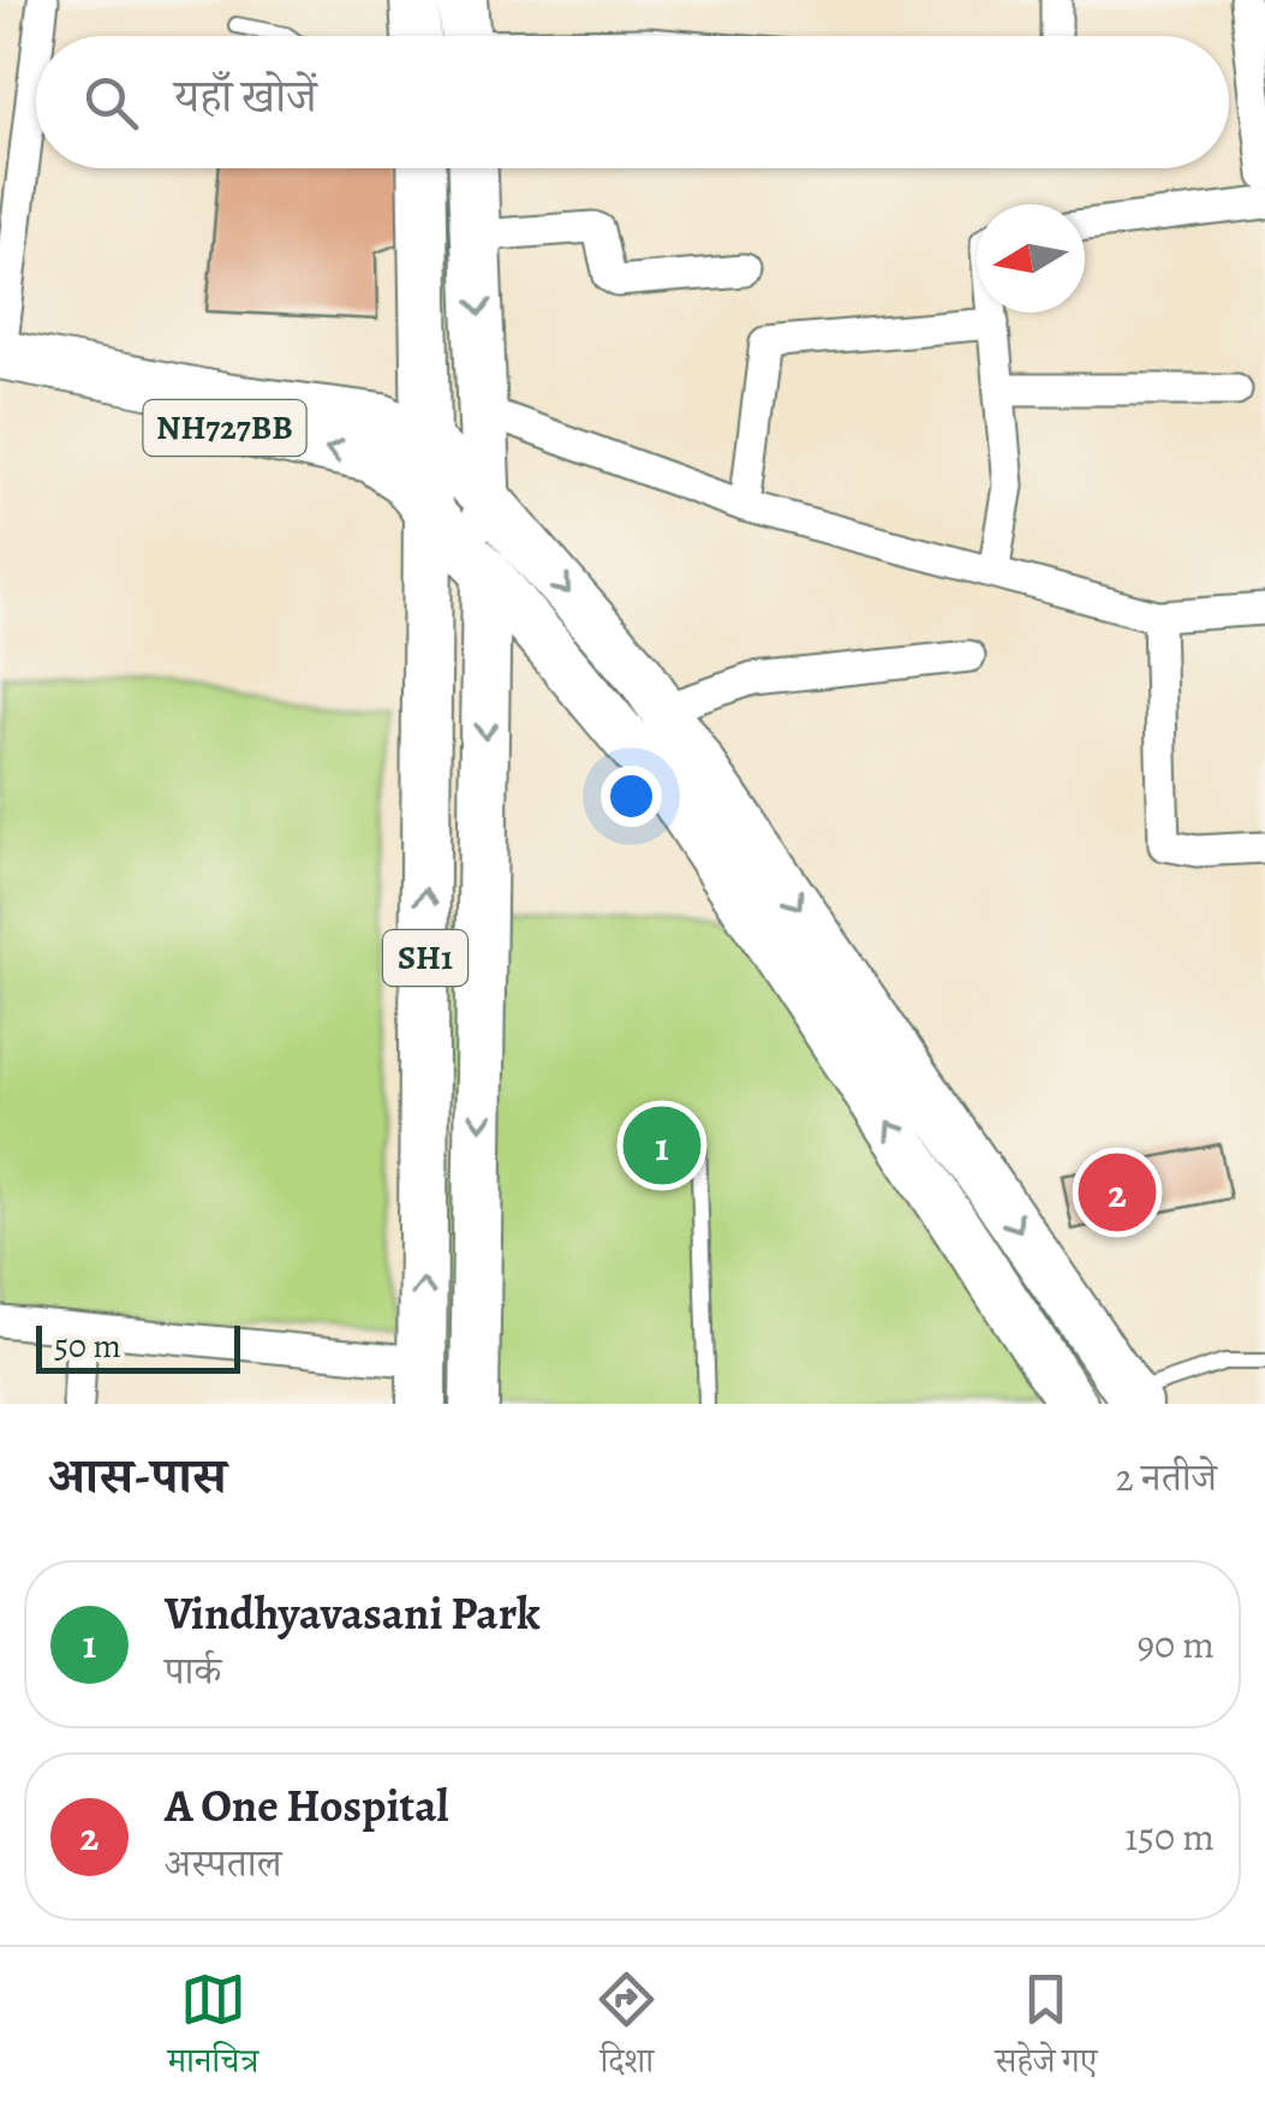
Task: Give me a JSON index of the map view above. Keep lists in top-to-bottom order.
{
  "streets": {
    "main road": ["NH727BB", "SH1"]
  },
  "crossings": [
    ["NH727BB", "SH1"]
  ],
  "scale_bar": "50 m",
  "north": "left",
  "page": {
    "search": "यहाँ खोजें",
    "pins": ["1", "2"],
    "scale": "50 m",
    "heading": ["आस-पास", "2 नतीजे"],
    "list": [
      {
        "mark": "1",
        "name": "Vindhyavasani Park",
        "note": "पार्क",
        "value": "90 m"
      },
      {
        "mark": "2",
        "name": "A One Hospital",
        "note": "अस्पताल",
        "value": "150 m"
      }
    ],
    "nav": ["मानचित्र", "दिशा", "सहेजे गए"]
  }
}
